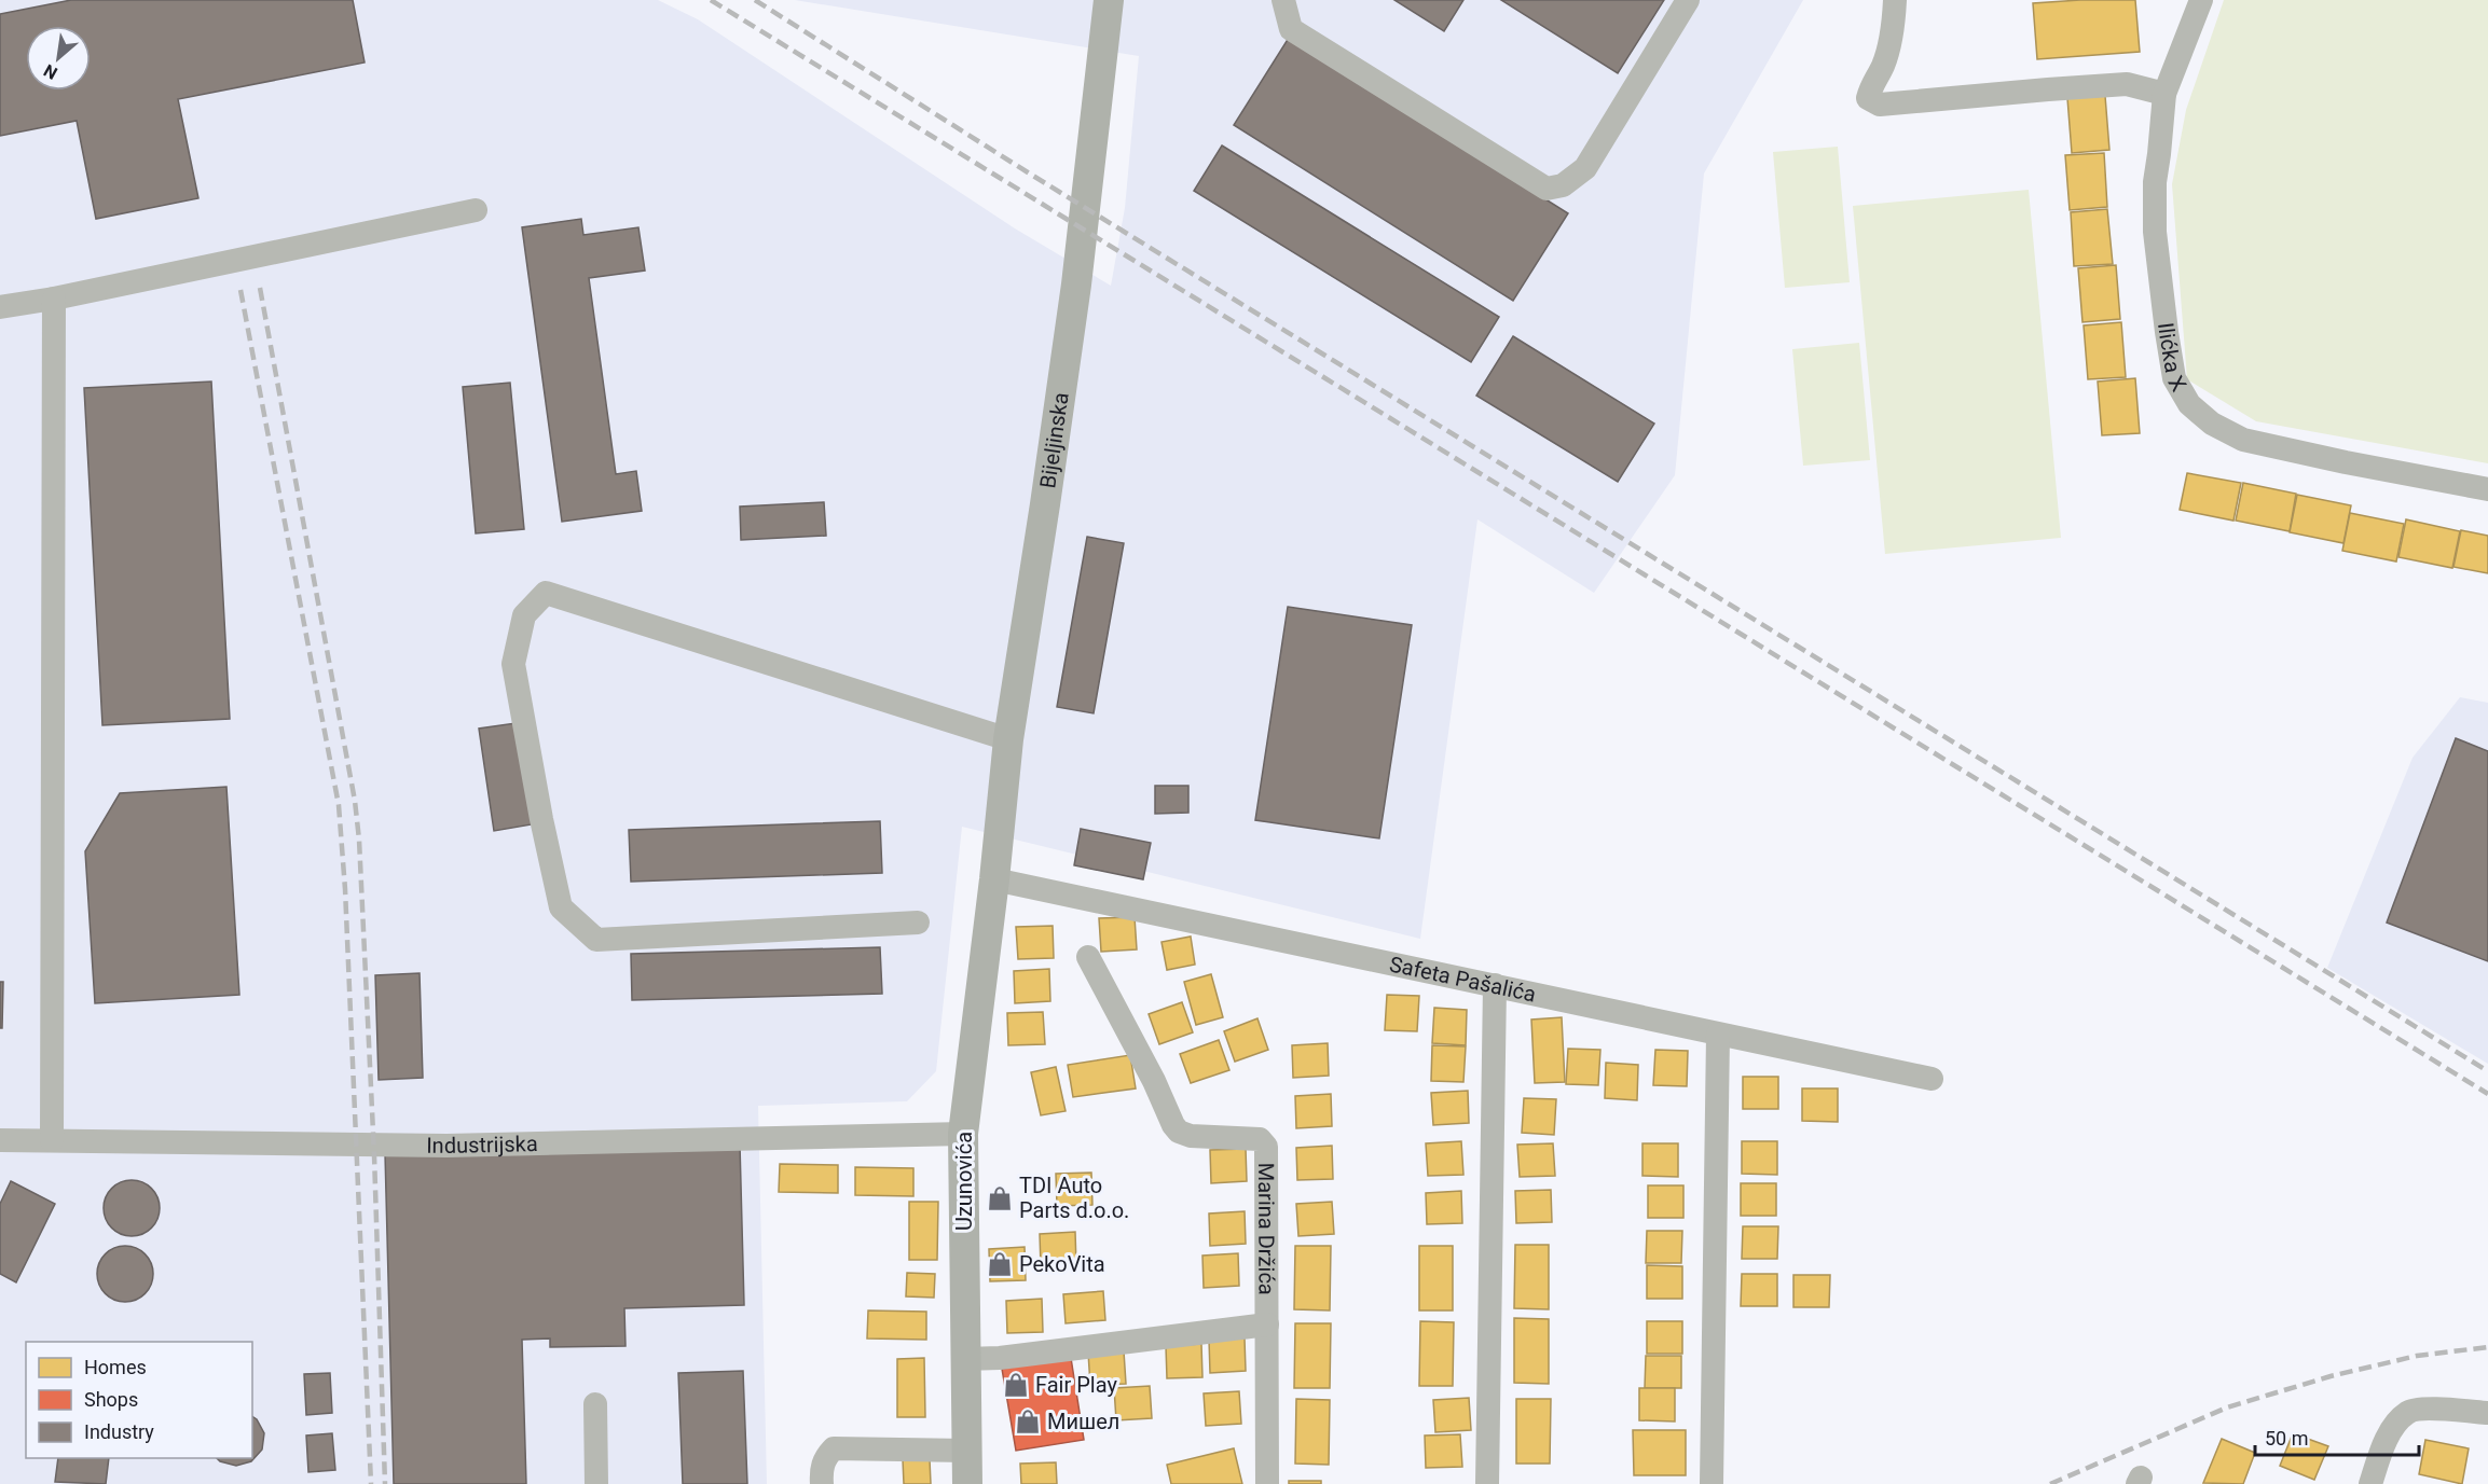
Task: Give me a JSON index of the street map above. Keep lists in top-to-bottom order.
{
  "streets": {
    "main road": ["Bijeljinska", "Uzunovića"],
    "street": [
      "Ilićka X",
      "Safeta Pašalića",
      "Industrijska",
      "Marina Držića"
    ]
  },
  "crossings": [
    ["Bijeljinska", "Safeta Pašalića"],
    ["Bijeljinska", "Uzunovića"],
    ["Safeta Pašalića", "Uzunovića"],
    ["Industrijska", "Uzunovića"]
  ],
  "places": {
    "shop": [
      "TDI Auto Parts d.o.o.",
      "PekoVita",
      "Fair Play",
      "Мишел"
    ]
  },
  "legend": ["Homes", "Shops", "Industry"],
  "scale_bar": "50 m",
  "north": "bottom left"
}
